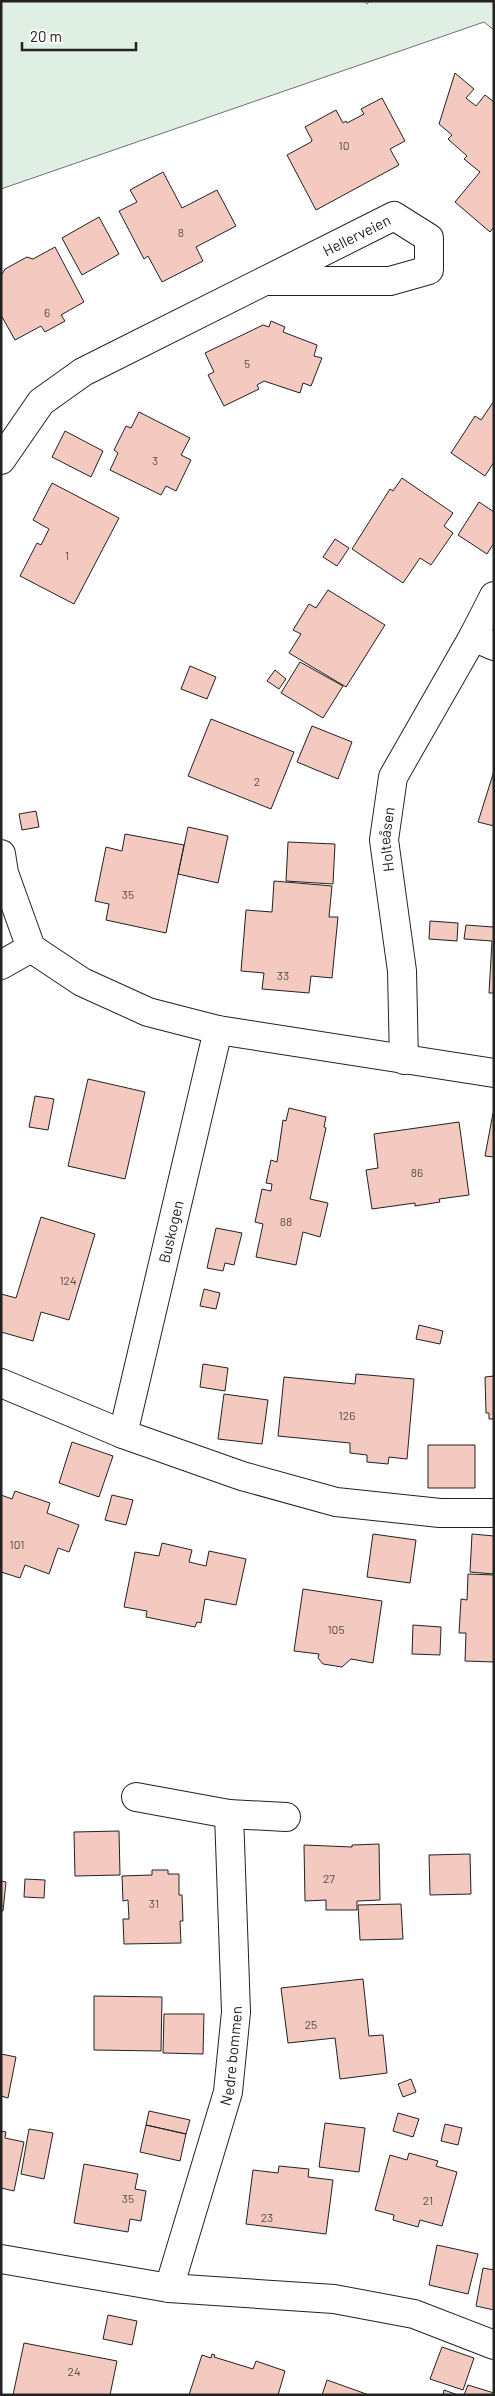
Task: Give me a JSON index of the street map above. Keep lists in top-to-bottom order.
{
  "streets": {
    "street": [
      "Hellerveien",
      "Holteåsen",
      "Buskogen",
      "Nedre bommen"
    ]
  },
  "house_numbers": [
    "10",
    "8",
    "6",
    "5",
    "3",
    "1",
    "2",
    "35",
    "33",
    "86",
    "88",
    "124",
    "126",
    "101",
    "105",
    "27",
    "31",
    "25",
    "35",
    "21",
    "23",
    "24"
  ],
  "scale_bar": "20 m"
}
